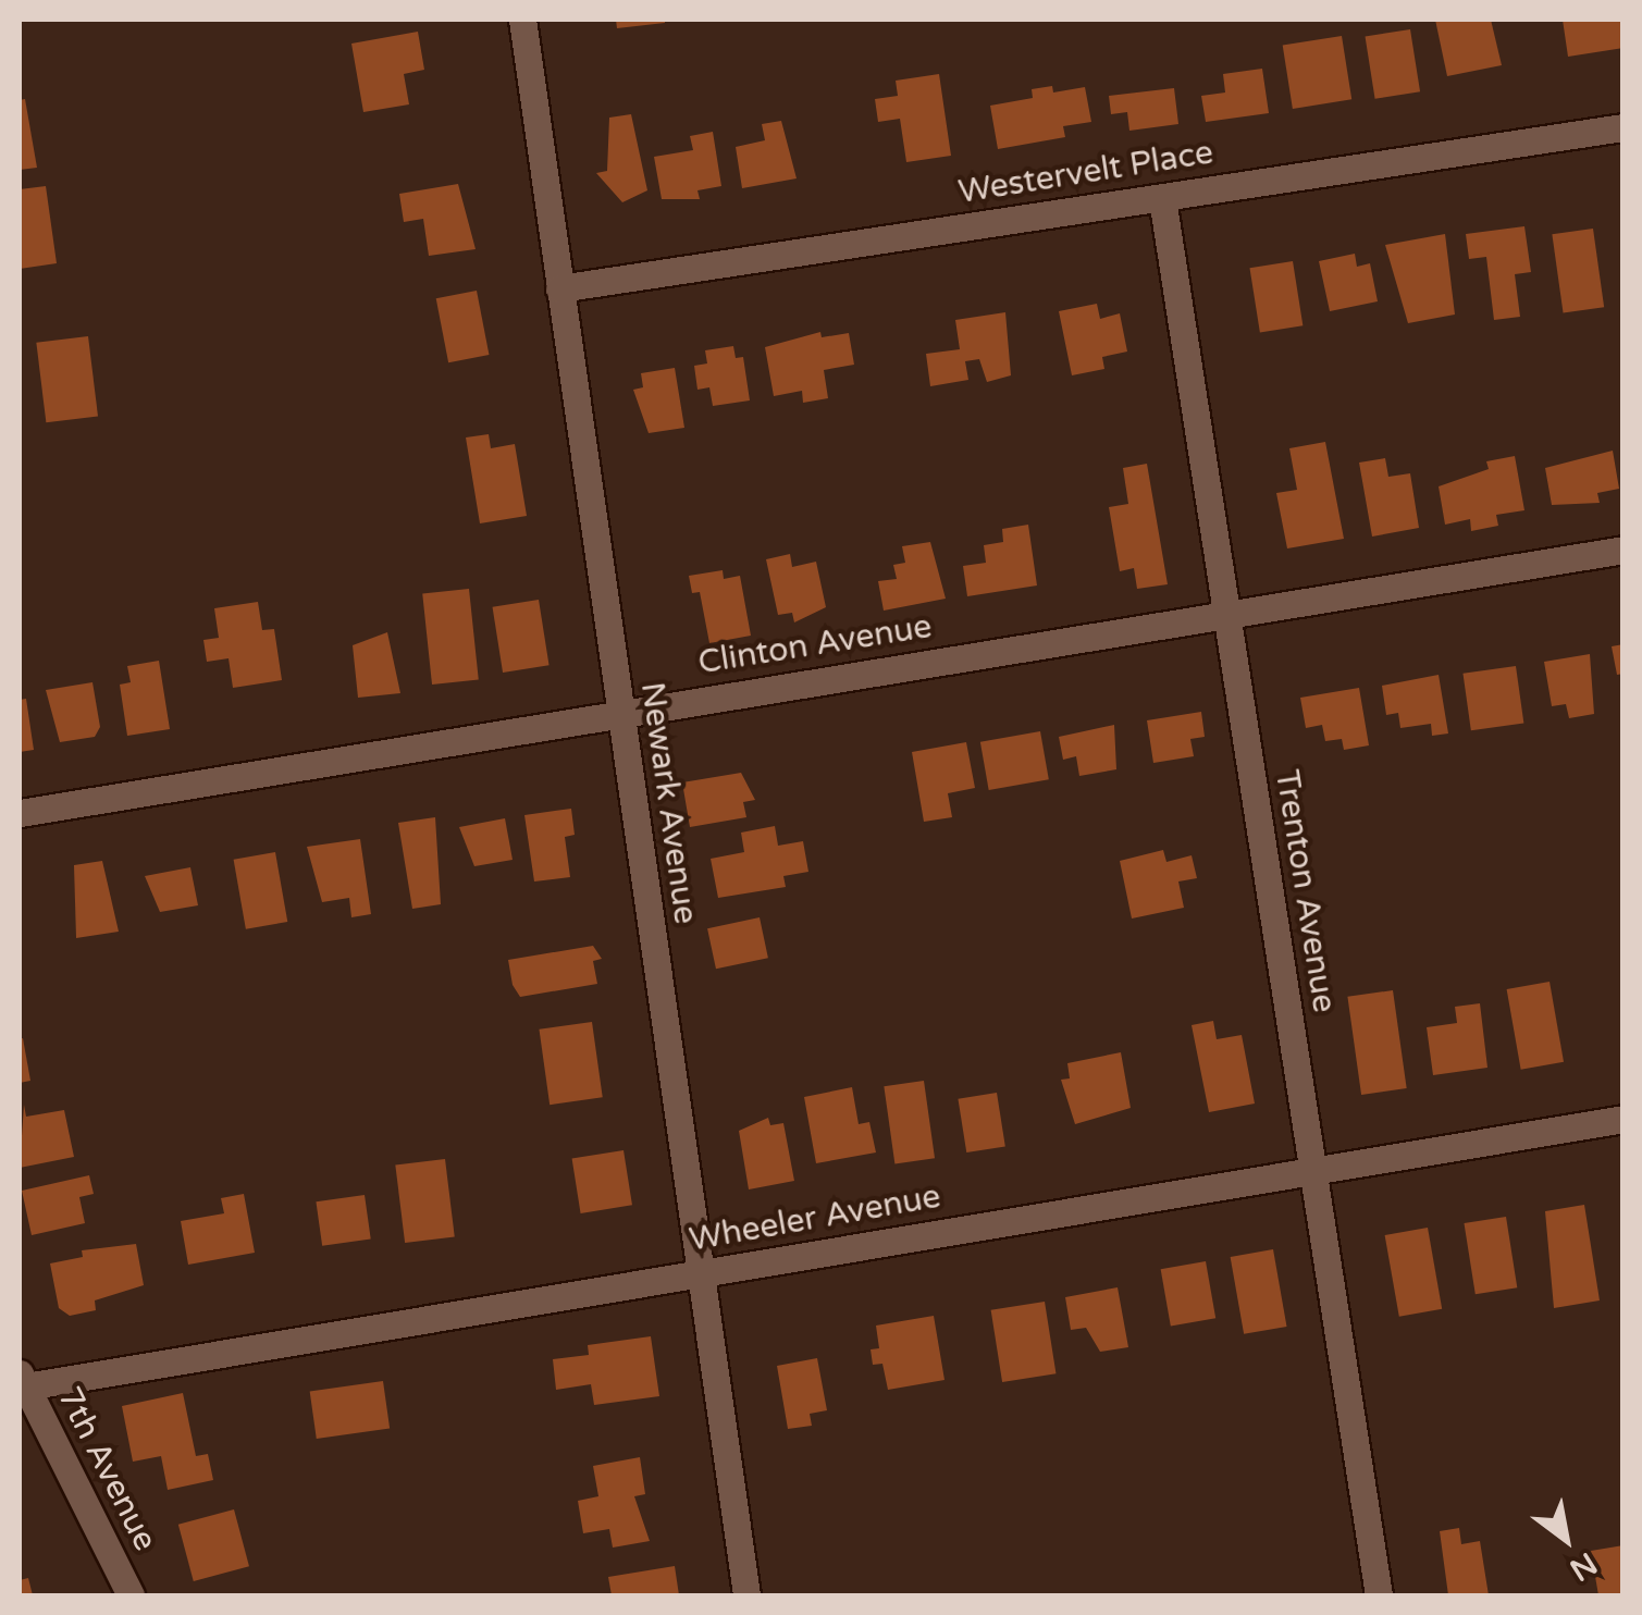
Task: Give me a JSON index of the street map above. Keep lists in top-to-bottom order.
{
  "streets": {
    "street": [
      "Westervelt Place",
      "Clinton Avenue",
      "Newark Avenue",
      "Trenton Avenue",
      "Wheeler Avenue",
      "7th Avenue"
    ]
  },
  "crossings": [
    ["Westervelt Place", "Newark Avenue"],
    ["Westervelt Place", "Trenton Avenue"],
    ["Clinton Avenue", "Newark Avenue"],
    ["Clinton Avenue", "Trenton Avenue"],
    ["Newark Avenue", "Wheeler Avenue"],
    ["Trenton Avenue", "Wheeler Avenue"],
    ["Wheeler Avenue", "7th Avenue"]
  ],
  "north": "bottom right"
}
